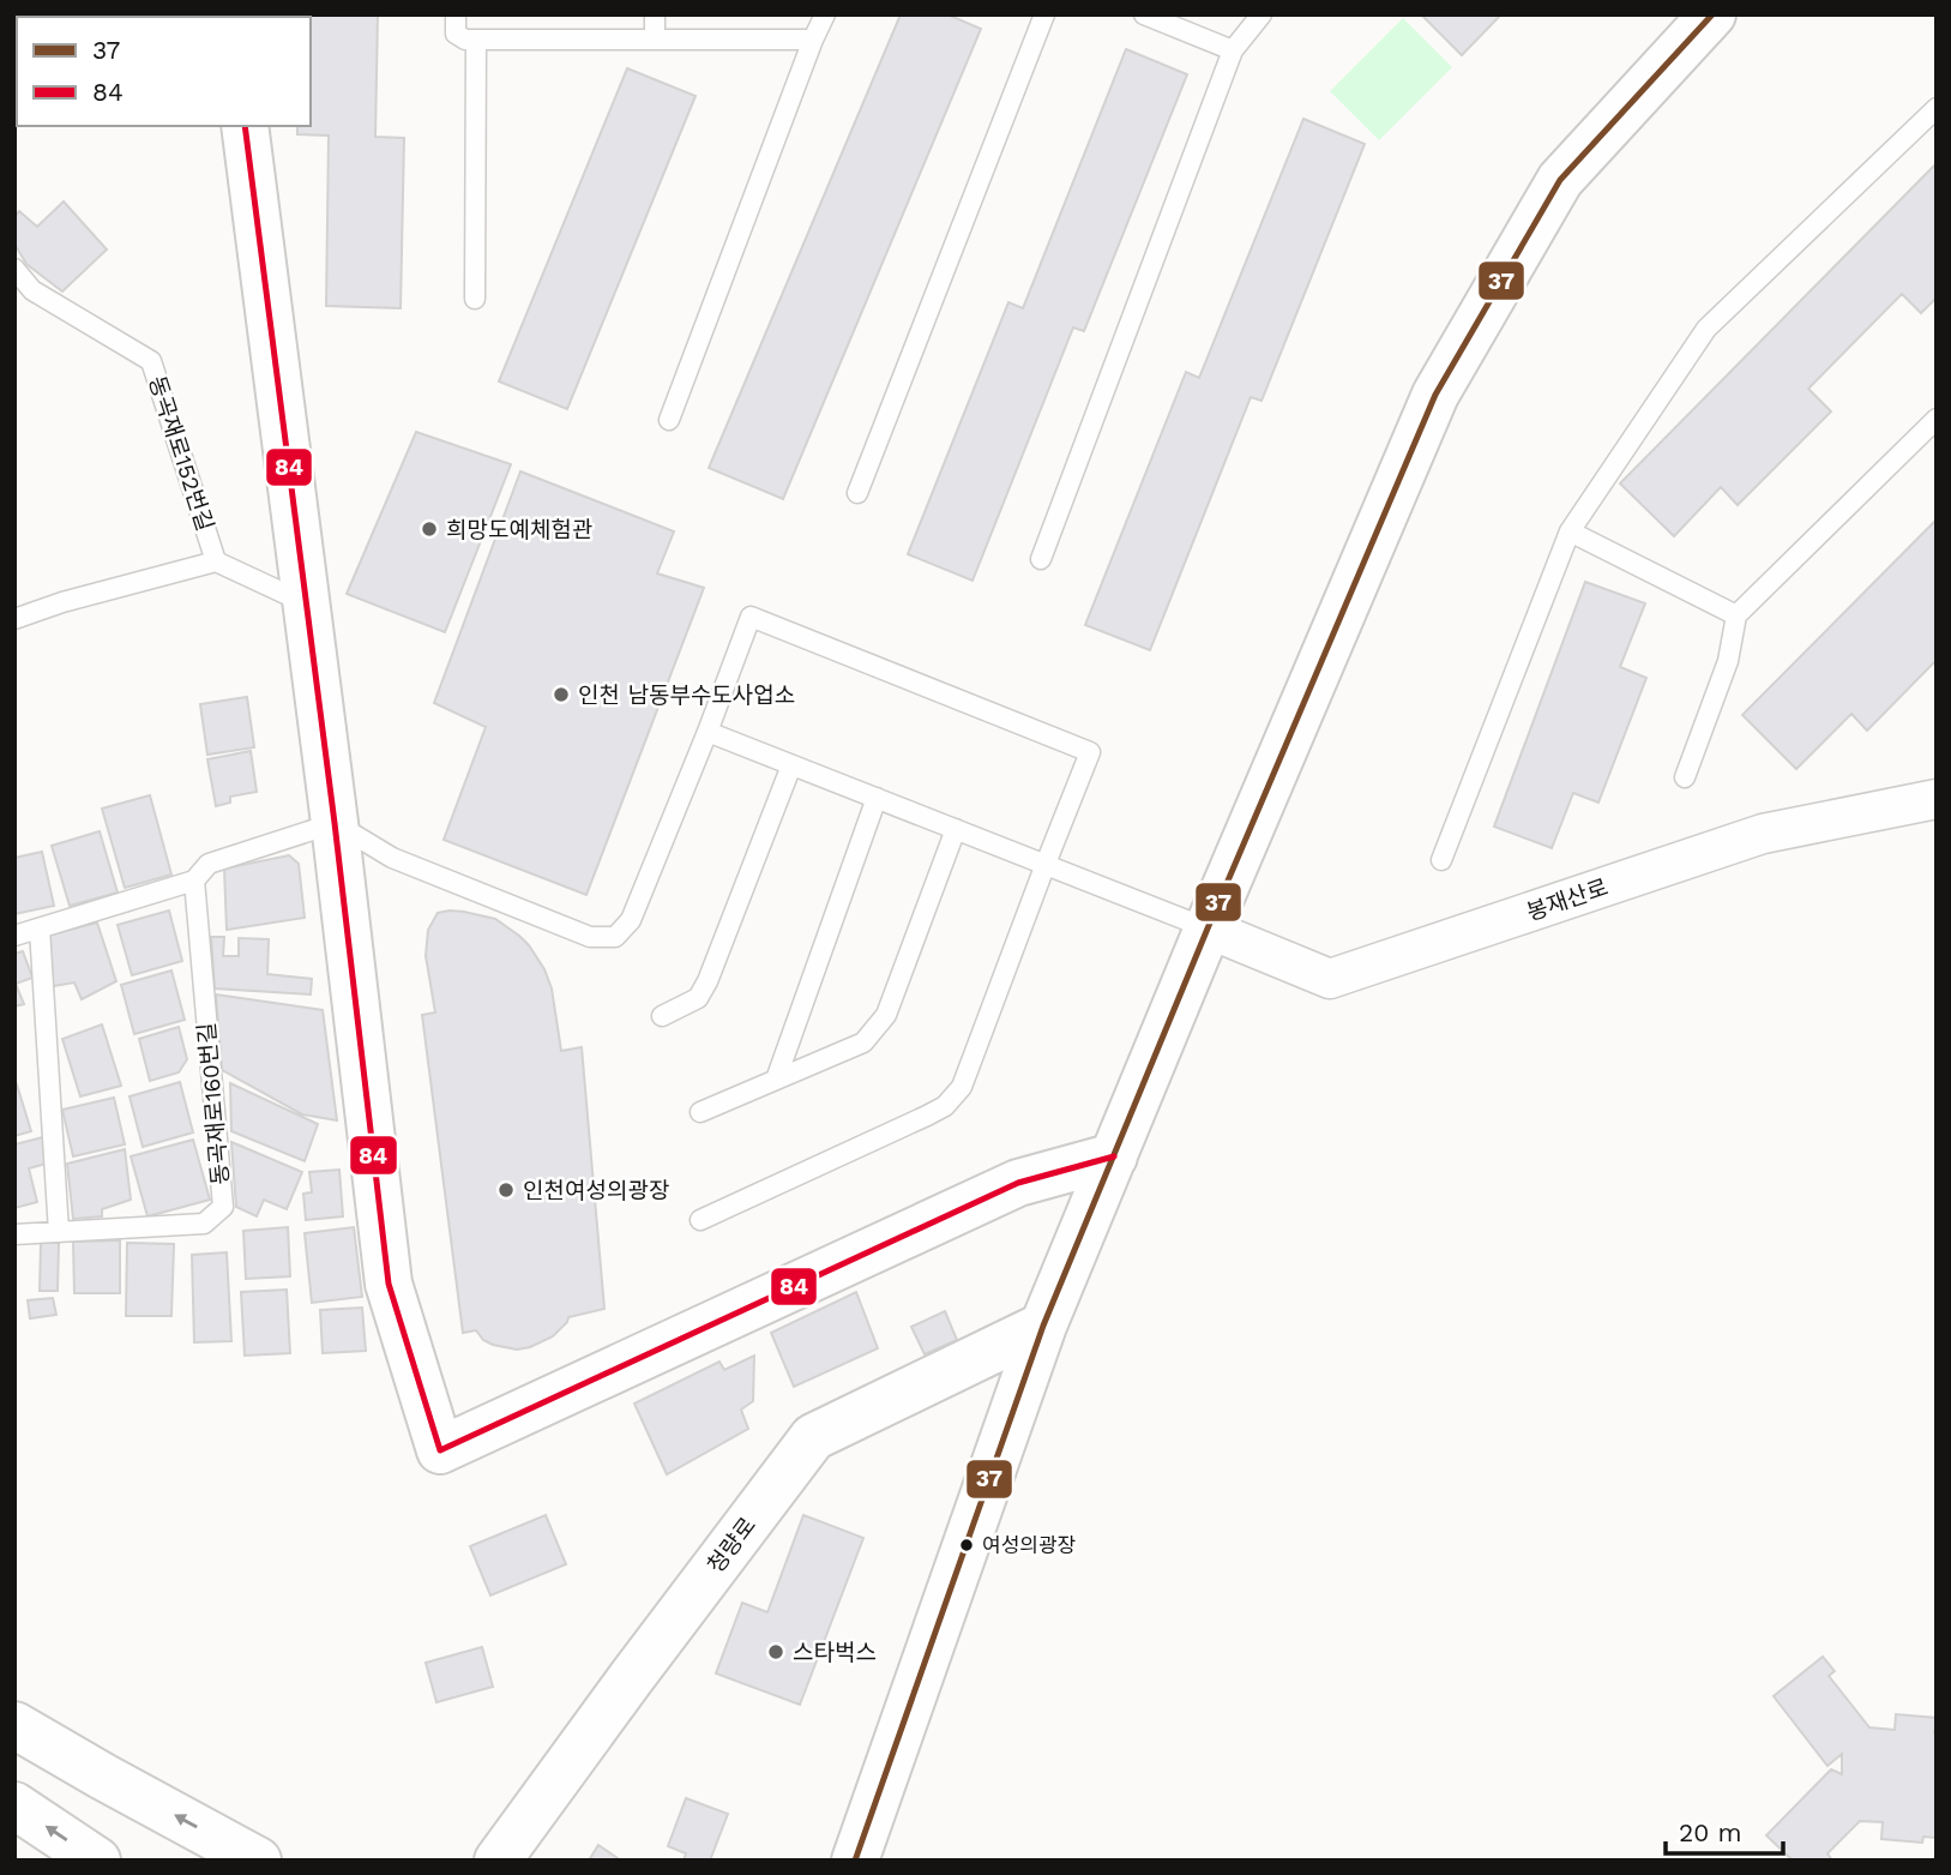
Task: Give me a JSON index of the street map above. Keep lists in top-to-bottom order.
{
  "streets": {
    "street": ["봉재산로", "청량로"],
    "lane": ["동곡재로152번길", "동곡재로160번길"]
  },
  "places": [
    "희망도예체험관",
    "인천 남동부수도사업소",
    "인천여성의광장",
    "여성의광장",
    "스타벅스"
  ],
  "lines": ["transit line 37", "transit line 84"],
  "legend": ["37", "84"],
  "scale_bar": "20 m"
}
